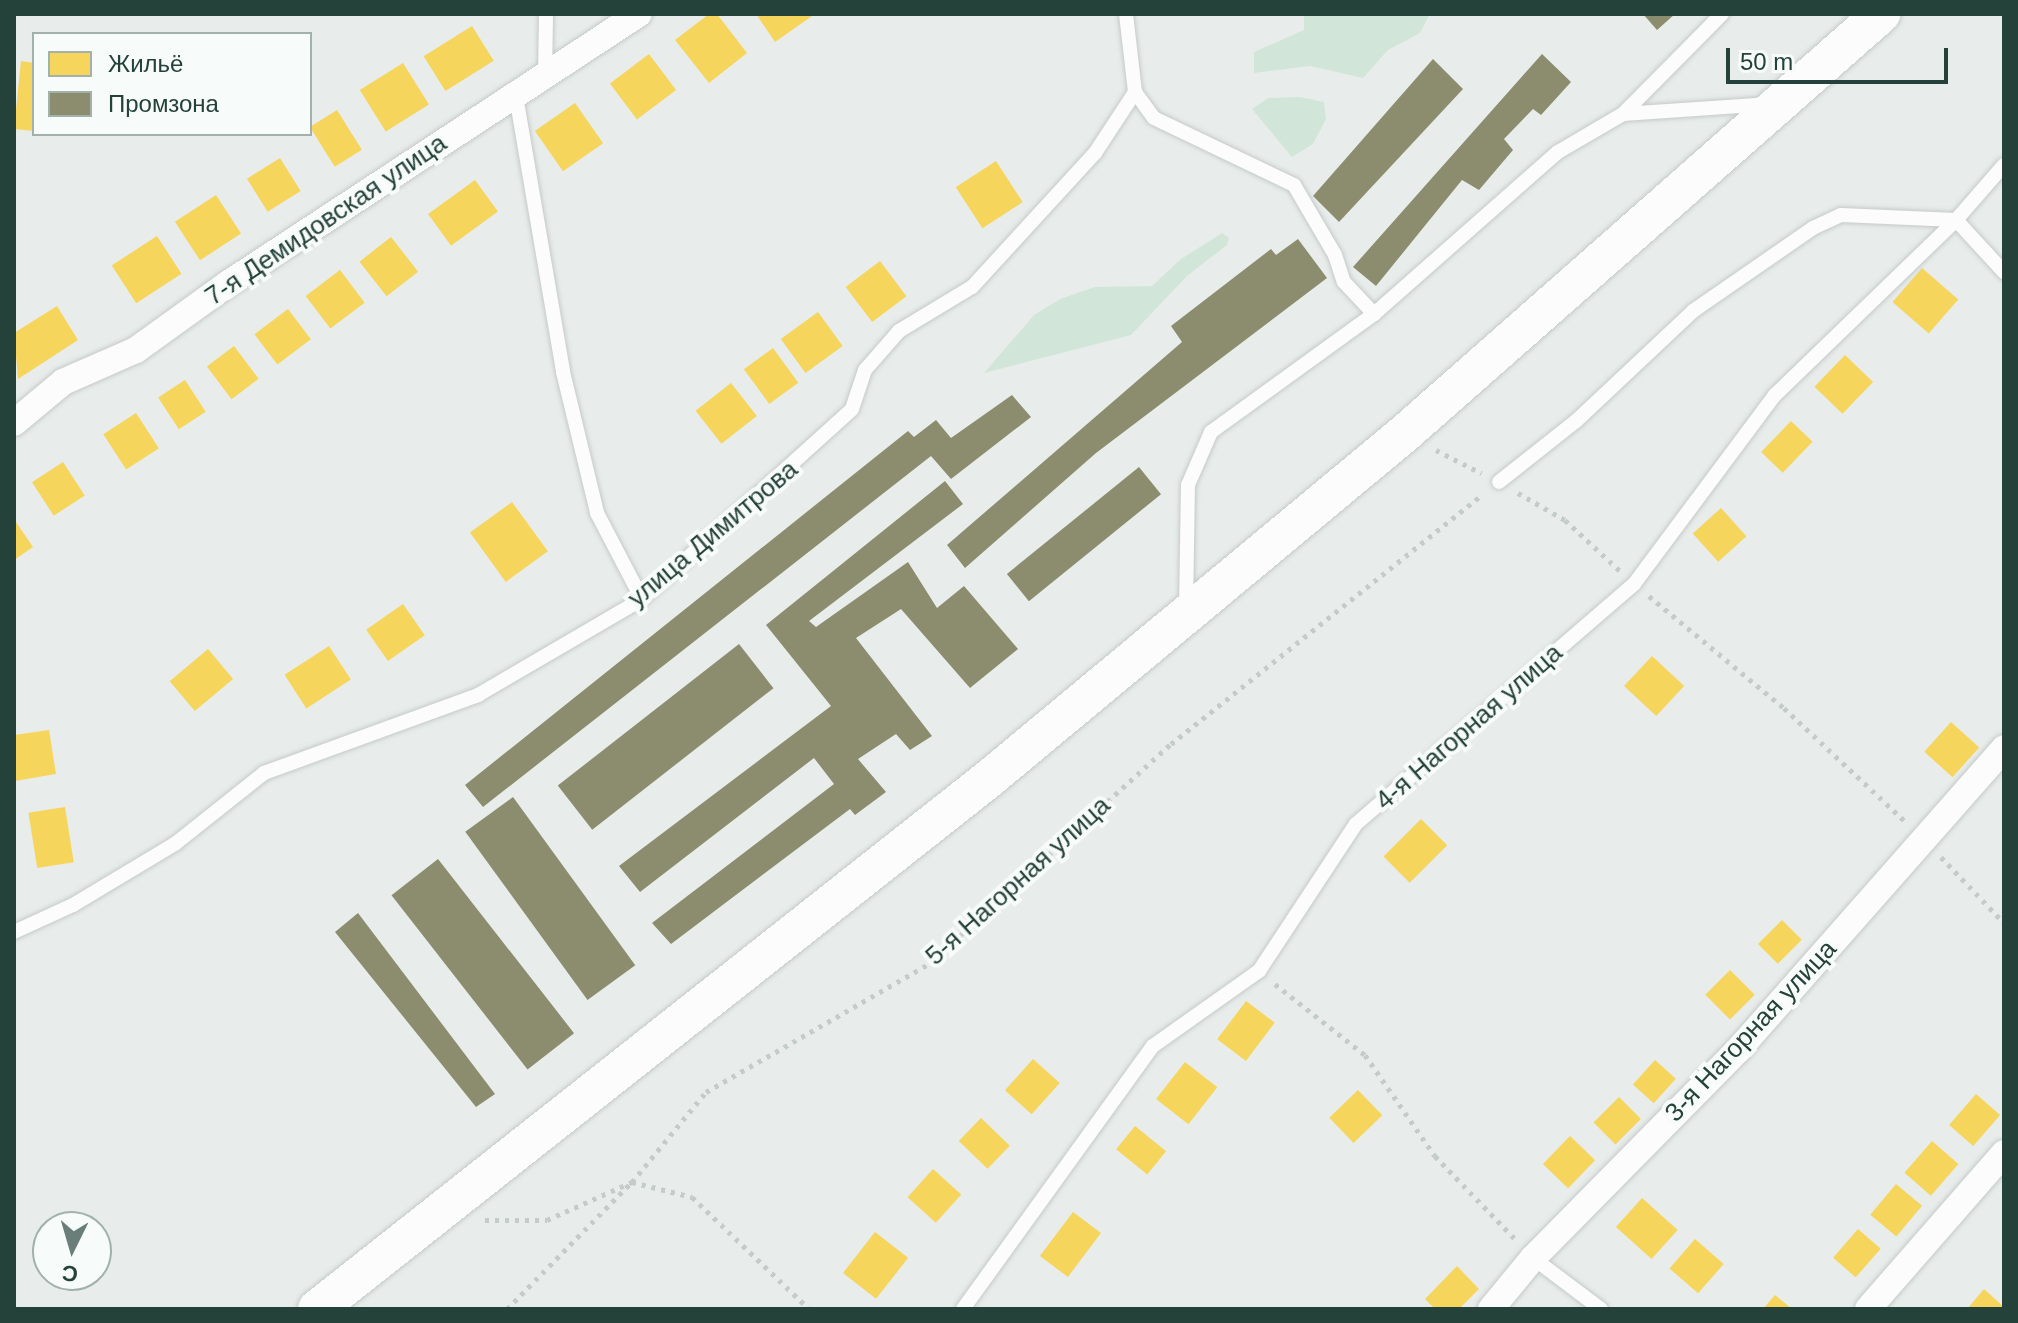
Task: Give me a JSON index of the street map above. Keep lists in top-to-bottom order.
{
  "streets": {
    "street": ["7-я Демидовская улица", "3-я Нагорная улица"],
    "lane": ["улица Димитрова", "4-я Нагорная улица"],
    "path": ["5-я Нагорная улица"]
  },
  "legend": ["Жильё", "Промзона"],
  "scale_bar": "50 m",
  "north": "bottom"
}
